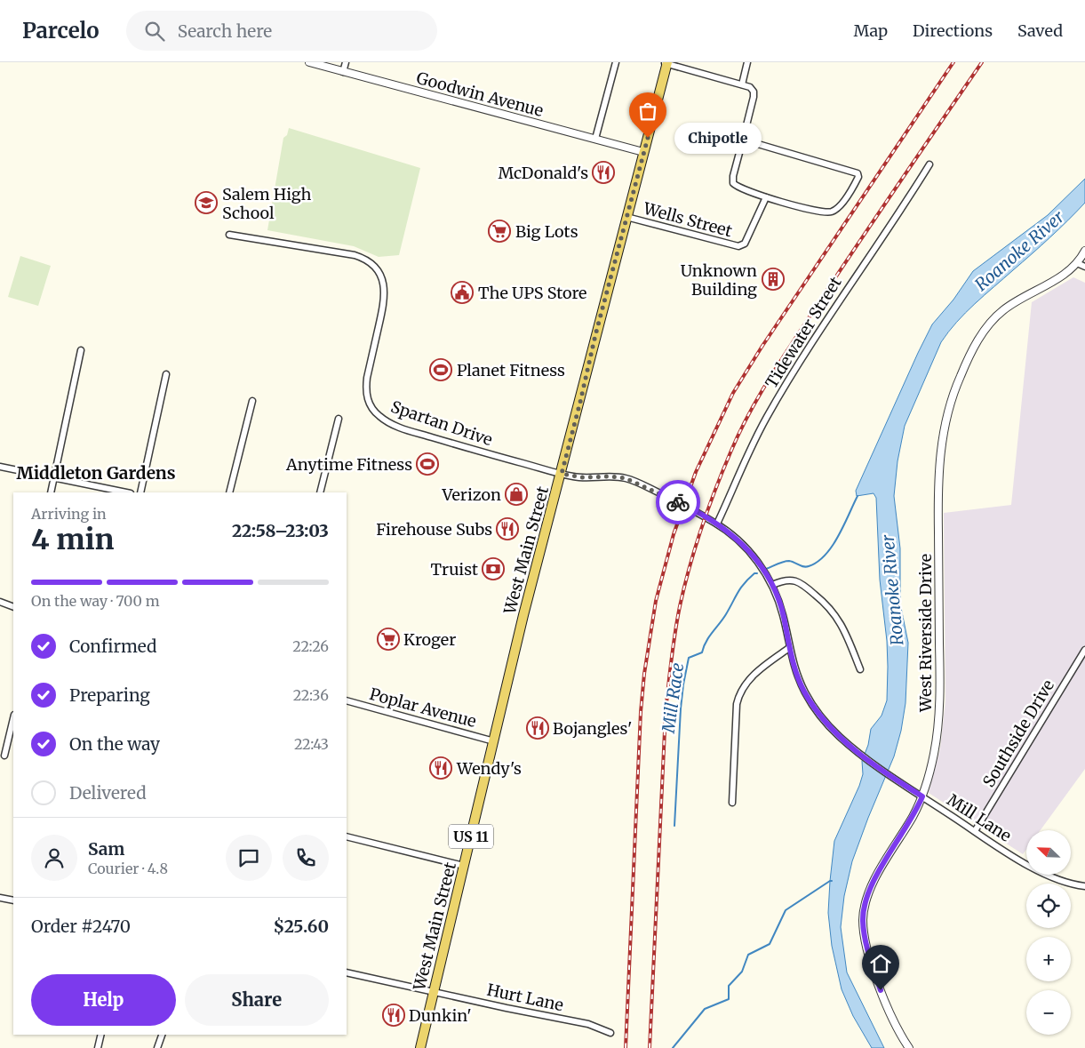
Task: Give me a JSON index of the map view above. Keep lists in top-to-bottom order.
{
  "streets": {
    "main road": ["West Main Street", "US 11"],
    "street": [
      "Goodwin Avenue",
      "Wells Street",
      "Tidewater Street",
      "Spartan Drive",
      "West Riverside Drive",
      "Poplar Avenue",
      "Southside Drive",
      "Mill Lane",
      "Hurt Lane"
    ]
  },
  "crossings": [
    ["Goodwin Avenue", "West Main Street"],
    ["Wells Street", "West Main Street"],
    ["Tidewater Street", "Mill Lane"],
    ["Spartan Drive", "West Main Street"],
    ["Spartan Drive", "Mill Lane"],
    ["West Main Street", "Poplar Avenue"],
    ["West Main Street", "Mill Lane"],
    ["West Main Street", "Hurt Lane"],
    ["West Riverside Drive", "Mill Lane"],
    ["Southside Drive", "Mill Lane"]
  ],
  "districts": ["Middleton Gardens"],
  "water": ["Roanoke River", "Mill Race"],
  "places": {
    "other": ["Chipotle"],
    "restaurant": [
      "McDonald's",
      "Firehouse Subs",
      "Bojangles'",
      "Wendy's",
      "Dunkin'"
    ],
    "school or university": ["Salem High School"],
    "supermarket": ["Big Lots", "Kroger"],
    "building": ["Unknown Building"],
    "public building": ["The UPS Store"],
    "sports": ["Planet Fitness", "Anytime Fitness"],
    "shop": ["Verizon"],
    "bank": ["Truist"]
  },
  "north": "top left",
  "page": {
    "header": "Parcelo",
    "search": "Search here",
    "nav": ["Map", "Directions", "Saved"],
    "bubble": "Chipotle",
    "heading": ["4 min", "Arriving in", "22:58–23:03"],
    "panel": [
      "Sam",
      "Courier · 4.8",
      "Order #2470",
      "$25.60"
    ],
    "bar": "On the way · 700 m",
    "list": [
      ["Confirmed", "22:26"],
      ["Preparing", "22:36"],
      ["On the way", "22:43"],
      "Delivered"
    ],
    "map_buttons": ["+", "−"],
    "buttons": ["Help", "Share"]
  }
}
